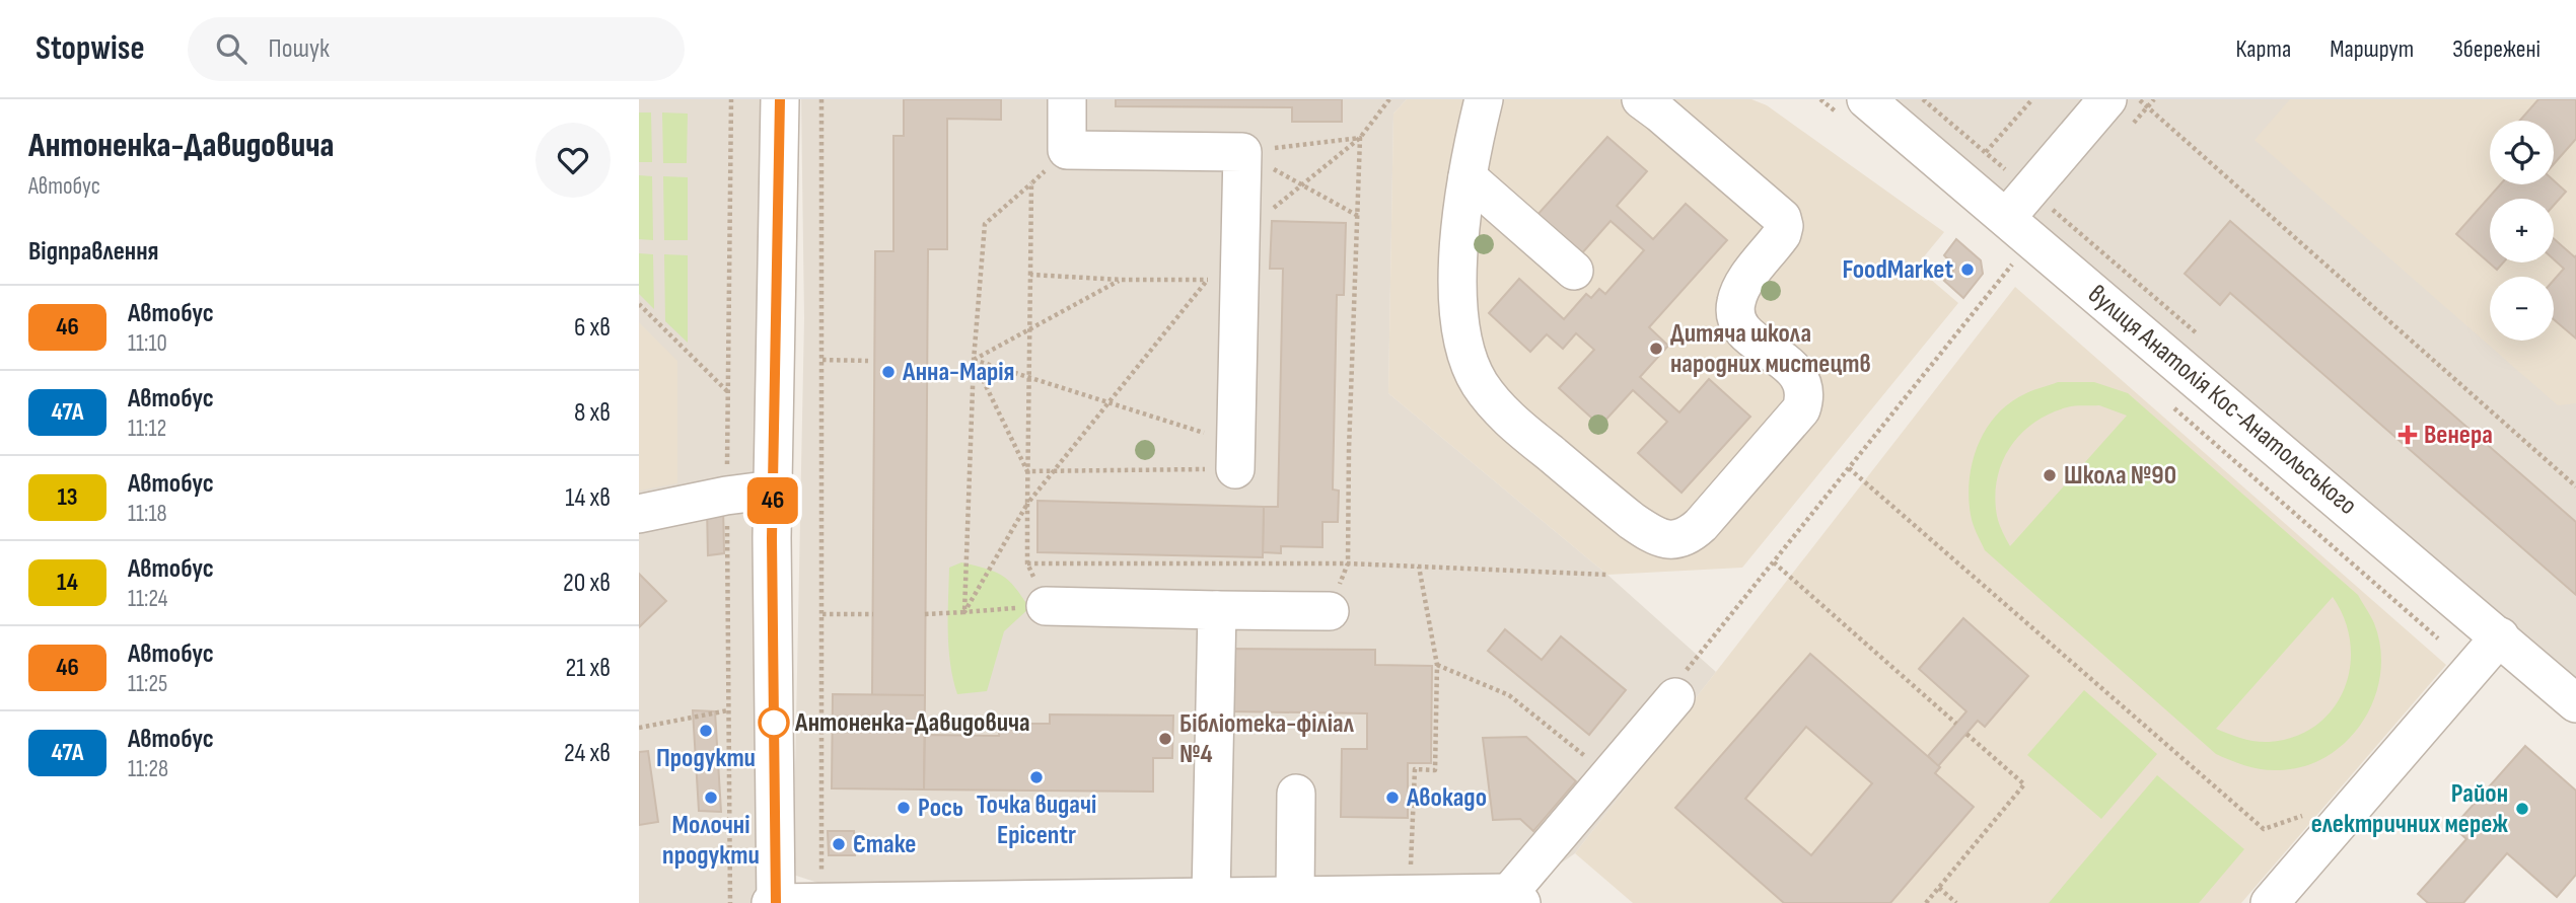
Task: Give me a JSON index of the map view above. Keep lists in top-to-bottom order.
{
  "streets": {
    "street": ["вулиця Анатолія Кос-Анатольського"]
  },
  "places": {
    "other": [
      "FoodMarket",
      "Дитяча школа народних мистецтв",
      "Анна-Марія",
      "Школа №90",
      "Антоненка-Давидовича",
      "Продукти",
      "Бібліотека-філіал №4",
      "Точка видачі Epicentr",
      "Молочні продукти",
      "Авокадо",
      "Рось",
      "Район електричних мереж",
      "Єтаке"
    ],
    "health": ["Венера"]
  },
  "lines": ["bus line 46"],
  "page": {
    "header": "Stopwise",
    "search": "Пошук",
    "nav": ["Карта", "Маршрут", "Збережені"],
    "heading": [
      ["Антоненка-Давидовича", "Автобус"],
      "Відправлення"
    ],
    "on_map": "46",
    "map_buttons": ["+", "−"],
    "list": [
      {
        "mark": "46",
        "name": "Автобус",
        "note": "11:10",
        "value": "6 хв"
      },
      {
        "mark": "47А",
        "name": "Автобус",
        "note": "11:12",
        "value": "8 хв"
      },
      {
        "mark": "13",
        "name": "Автобус",
        "note": "11:18",
        "value": "14 хв"
      },
      {
        "mark": "14",
        "name": "Автобус",
        "note": "11:24",
        "value": "20 хв"
      },
      {
        "mark": "46",
        "name": "Автобус",
        "note": "11:25",
        "value": "21 хв"
      },
      {
        "mark": "47А",
        "name": "Автобус",
        "note": "11:28",
        "value": "24 хв"
      }
    ]
  }
}
